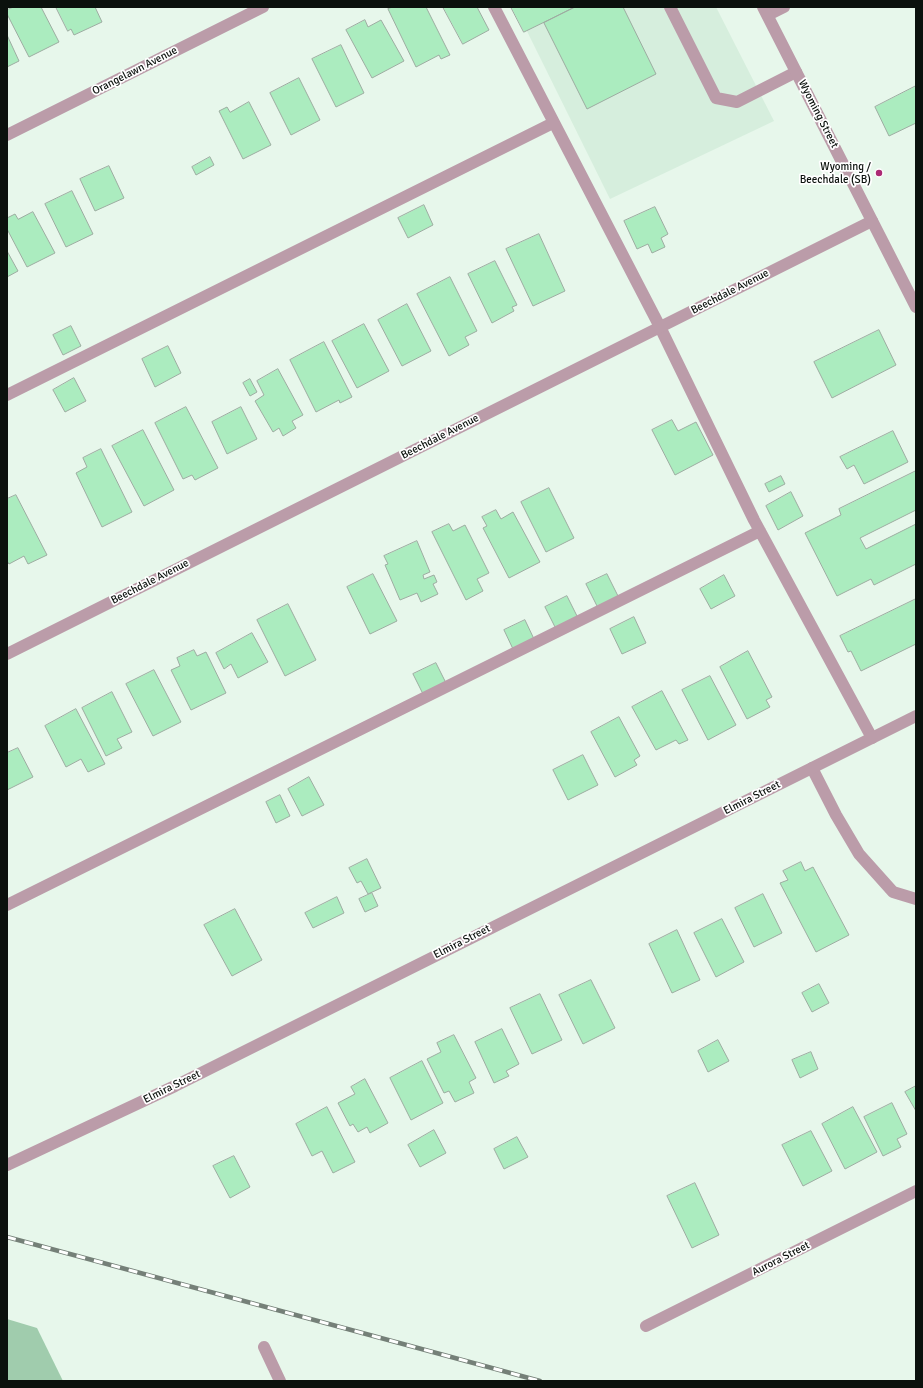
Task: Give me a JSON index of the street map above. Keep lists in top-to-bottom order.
{
  "streets": {
    "street": [
      "Orangelawn Avenue",
      "Wyoming Street",
      "Beechdale Avenue",
      "Elmira Street",
      "Aurora Street"
    ]
  },
  "crossings": [
    ["Wyoming Street", "Beechdale Avenue"]
  ],
  "places": ["Wyoming / Beechdale (SB)"]
}
